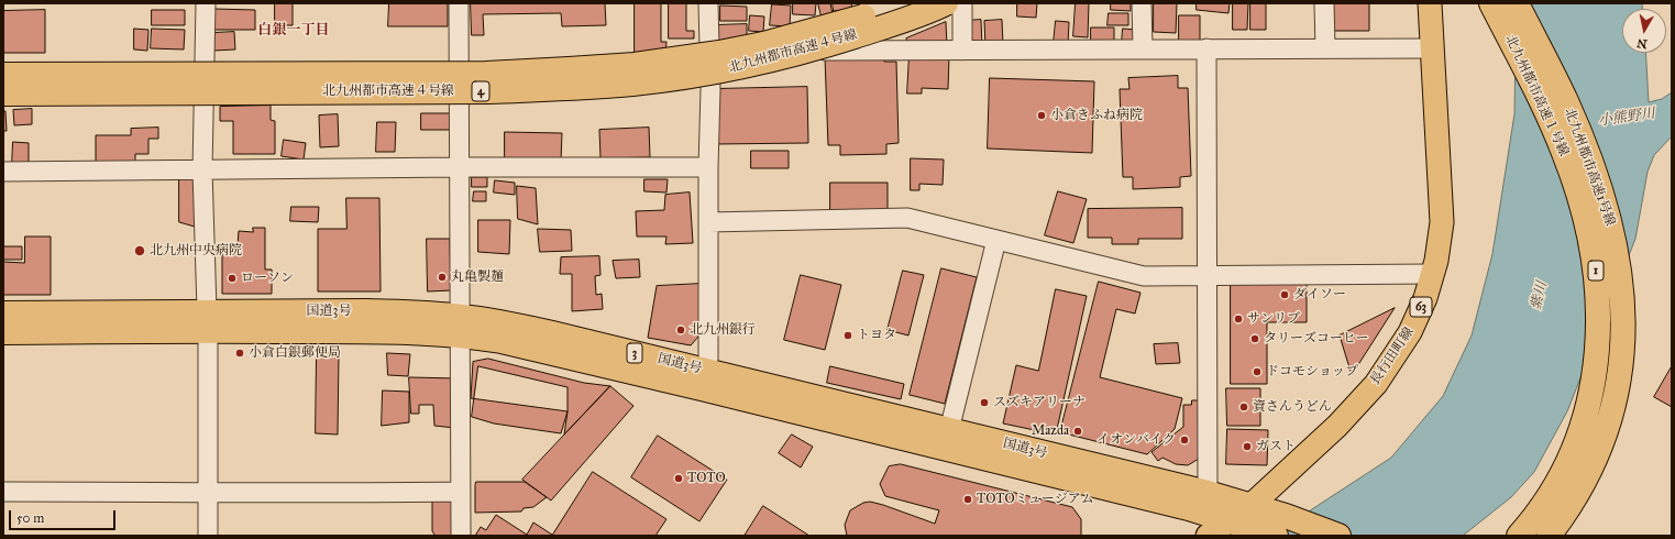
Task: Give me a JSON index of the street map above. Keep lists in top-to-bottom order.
{
  "streets": {
    "highway": [
      "北九州都市高速４号線",
      "4",
      "北九州都市高速１号線",
      "北九州都市高速1号線",
      "1",
      "国道3号",
      "3"
    ],
    "main road": ["63", "長行田町線"]
  },
  "crossings": [
    ["国道3号", "長行田町線"]
  ],
  "districts": ["白銀一丁目"],
  "water": ["小熊野川", "紫川"],
  "places": [
    "小倉きふね病院",
    "北九州中央病院",
    "丸亀製麺",
    "ローソン",
    "ダイソー",
    "サンリブ",
    "北九州銀行",
    "トヨタ",
    "タリーズコーヒー",
    "小倉白銀郵便局",
    "ドコモショップ",
    "スズキアリーナ",
    "資さんうどん",
    "Mazda",
    "イオンバイク",
    "ガスト",
    "TOTO",
    "TOTOミュージアム"
  ],
  "scale_bar": "50 m",
  "north": "bottom"
}
